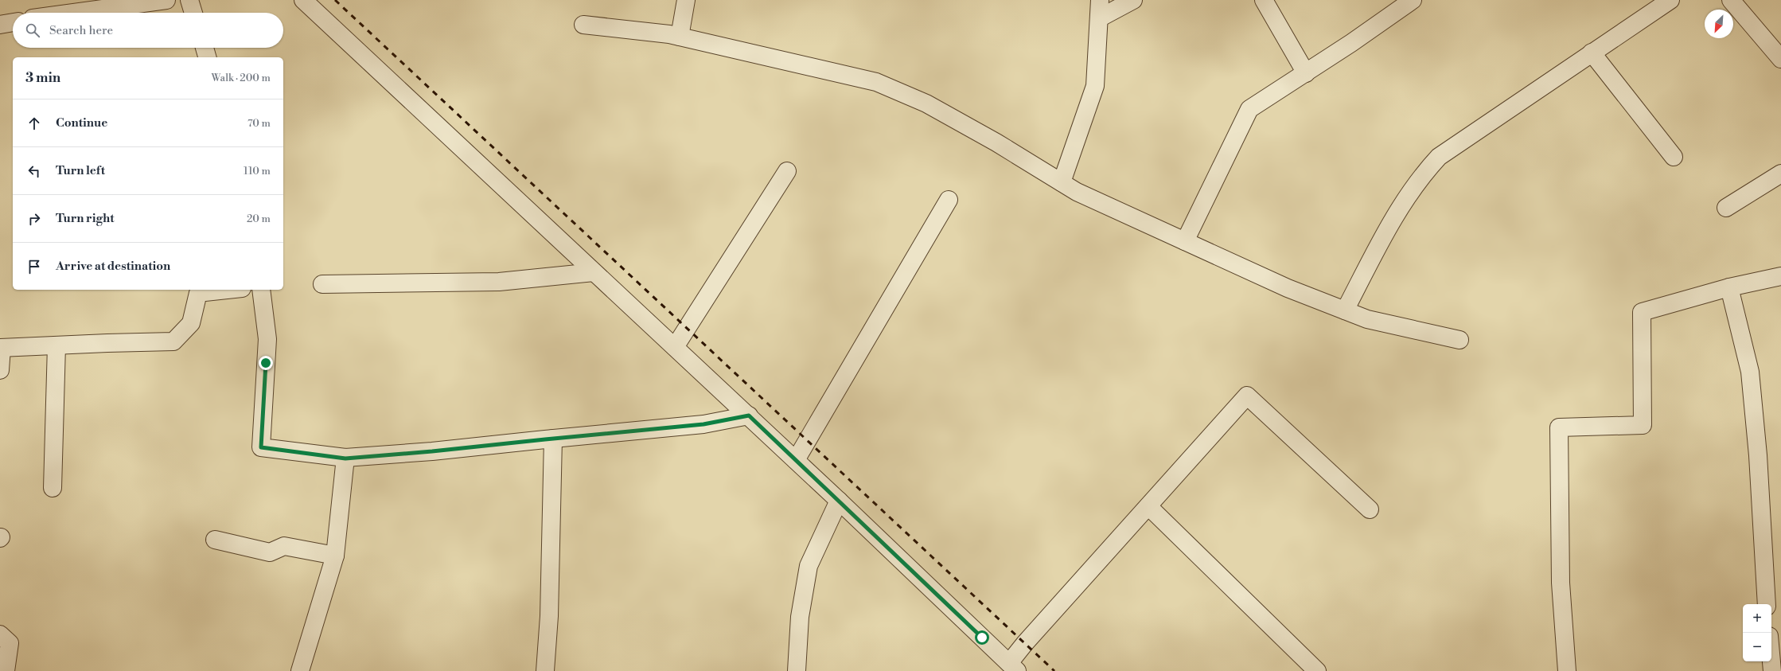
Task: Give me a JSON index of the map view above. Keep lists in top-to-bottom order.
{
  "north": "bottom left",
  "page": {
    "search": "Search here",
    "heading": ["3 min", "Walk · 200 m"],
    "list": [
      ["Continue", "70 m"],
      ["Turn left", "110 m"],
      ["Turn right", "20 m"],
      "Arrive at destination"
    ],
    "map_buttons": ["+", "−"]
  }
}
